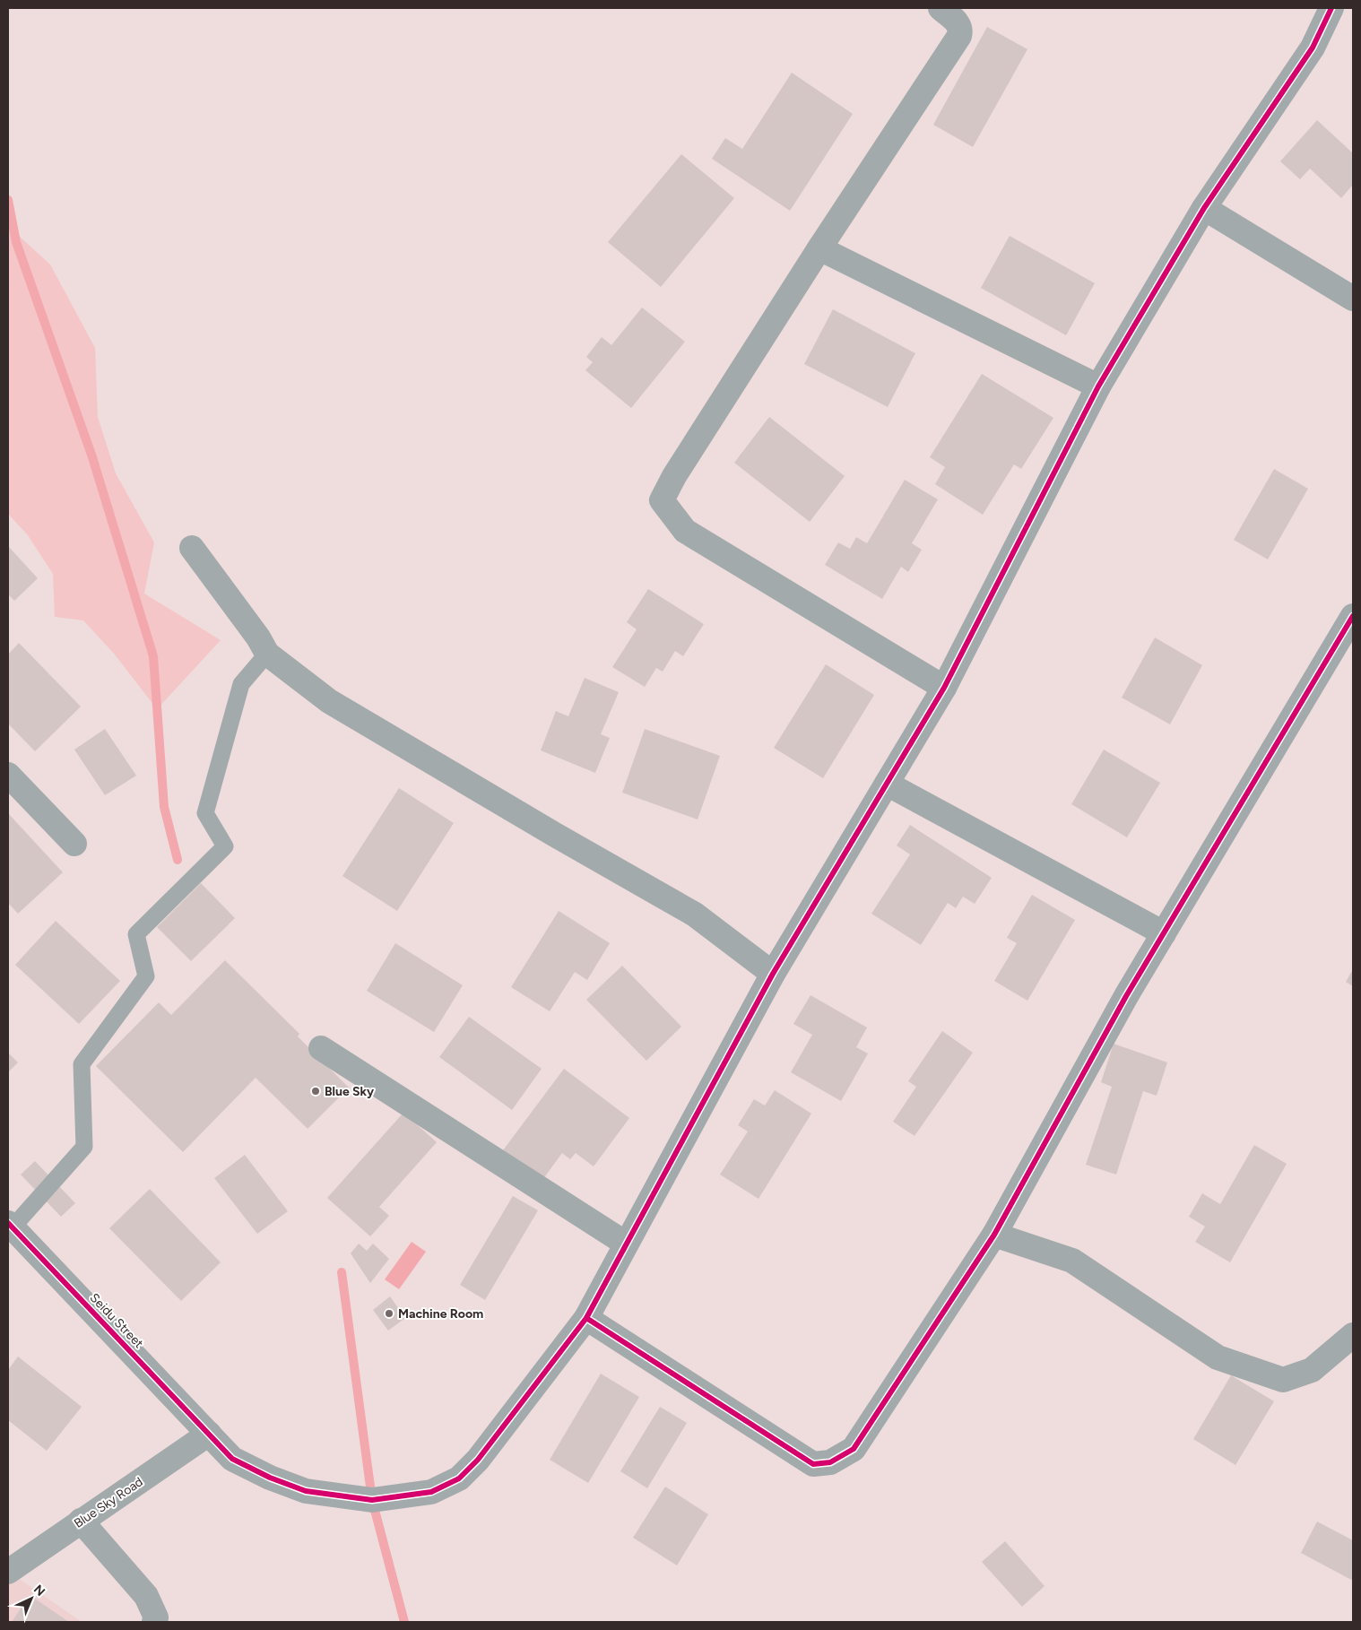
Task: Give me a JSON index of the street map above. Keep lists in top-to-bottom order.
{
  "streets": {
    "street": ["Seidu Street", "Blue Sky Road"]
  },
  "crossings": [
    ["Seidu Street", "Blue Sky Road"]
  ],
  "places": ["Blue Sky", "Machine Room"],
  "north": "top right"
}
